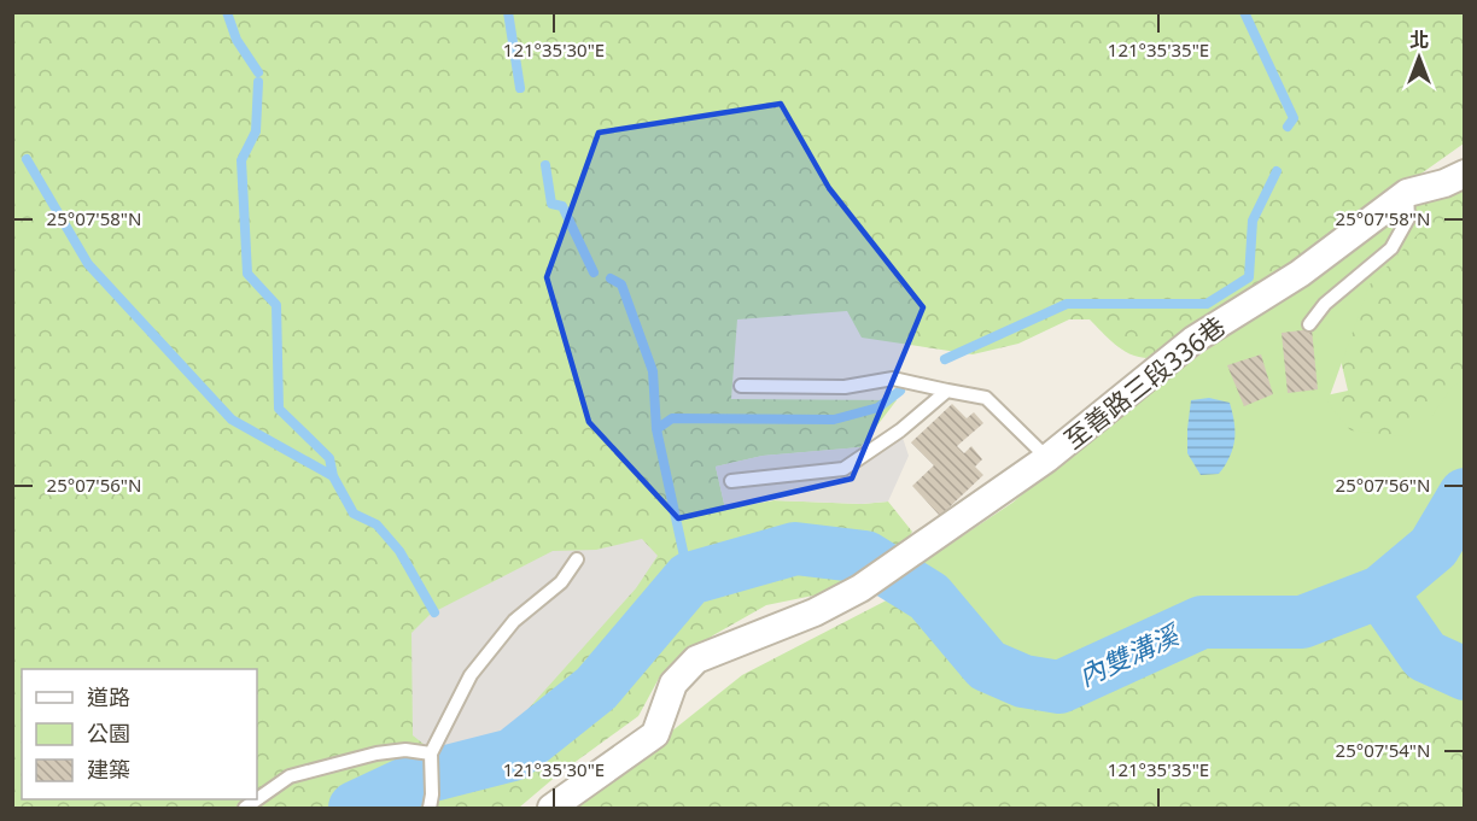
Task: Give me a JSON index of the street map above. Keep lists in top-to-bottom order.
{
  "streets": {
    "street": ["至善路三段336巷"]
  },
  "water": ["內雙溝溪"],
  "legend": ["道路", "公園", "建築"],
  "north": "top",
  "coordinates": [
    "121°35'30\"E",
    "121°35'35\"E",
    "25°07'58\"N",
    "25°07'56\"N",
    "25°07'54\"N"
  ]
}
